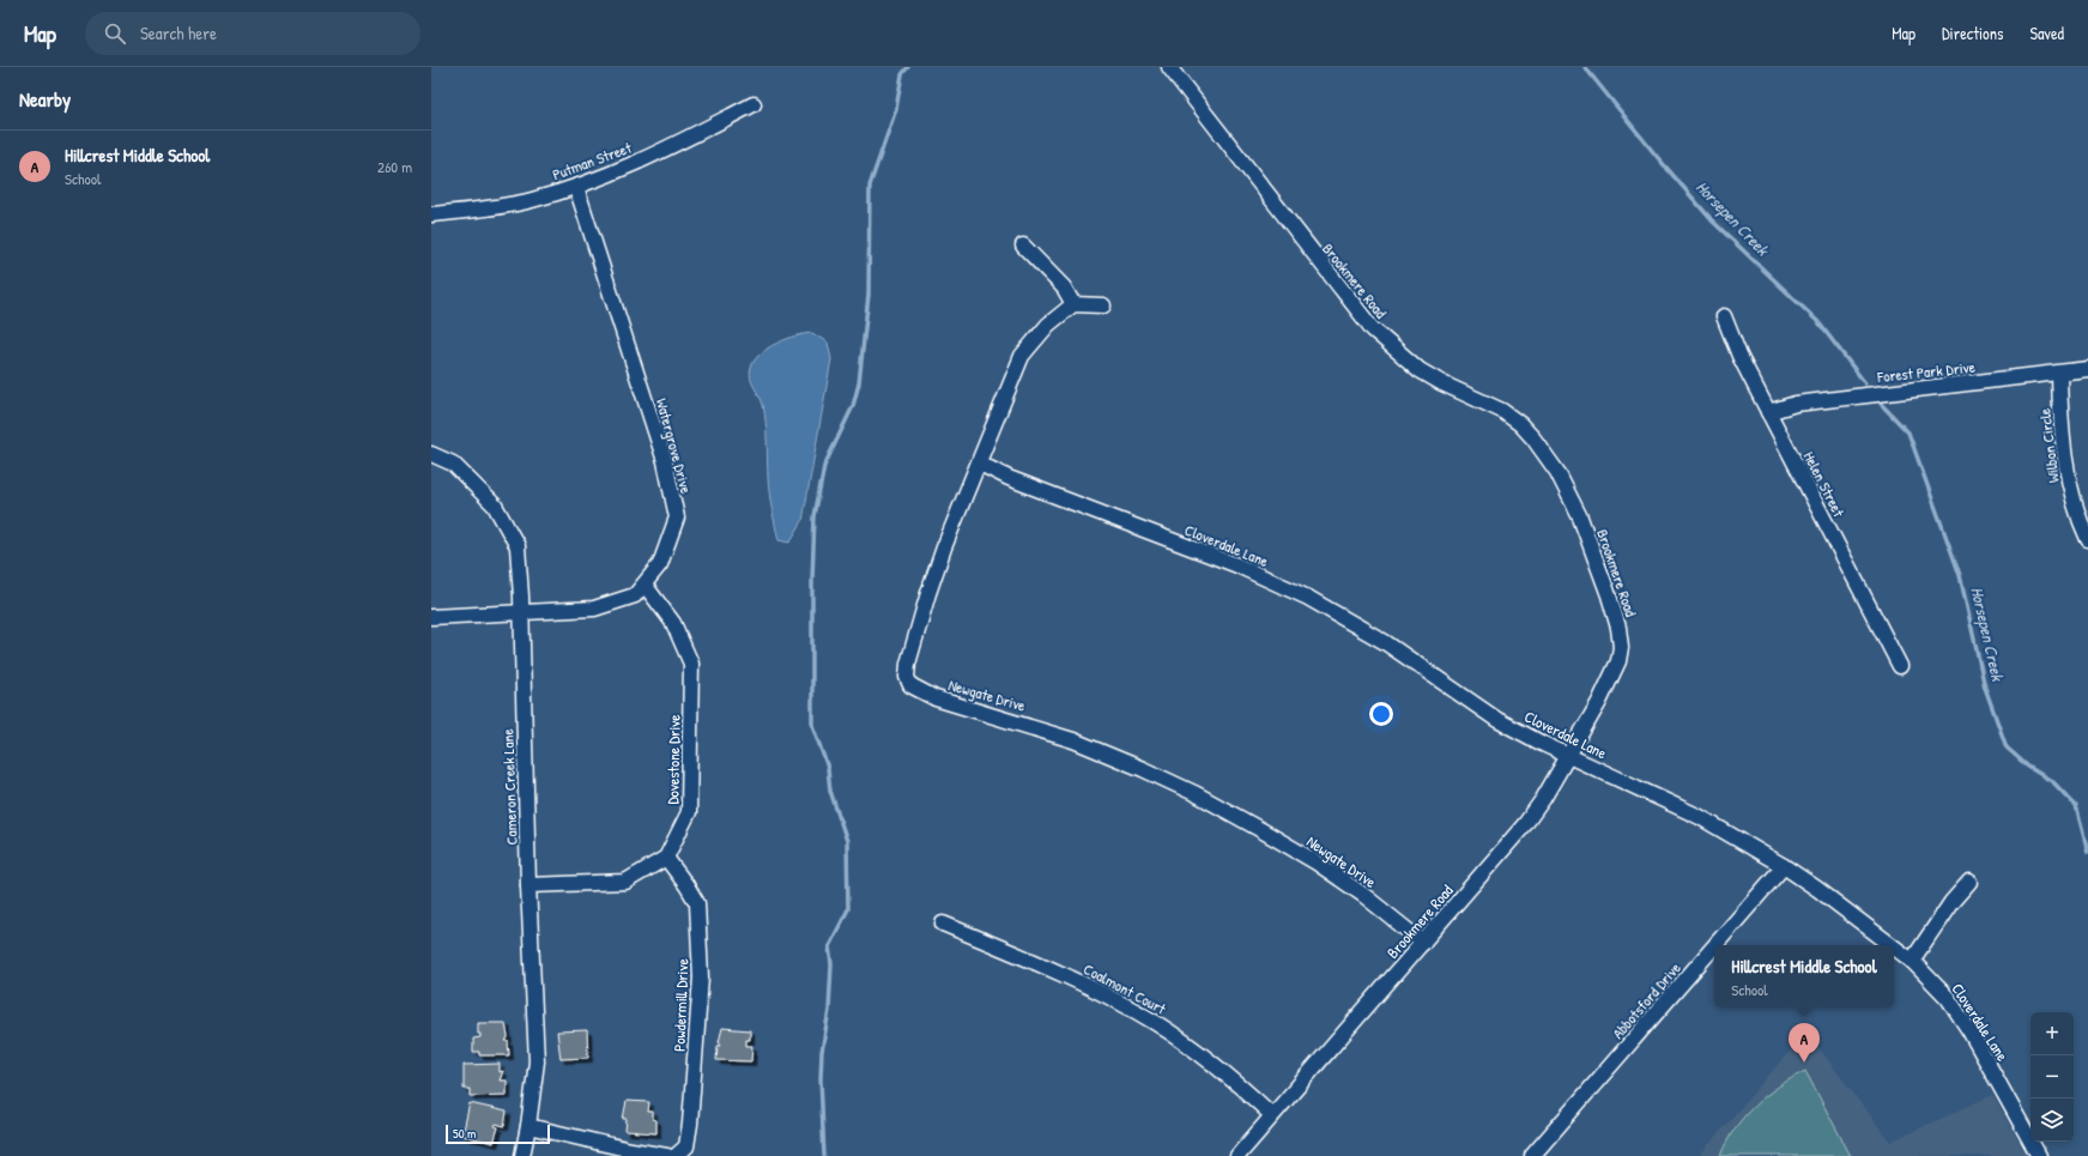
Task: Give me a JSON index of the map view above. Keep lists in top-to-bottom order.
{
  "streets": {
    "street": [
      "Putman Street",
      "Brookmere Road",
      "Forest Park Drive",
      "Watergrove Drive",
      "Wilbon Circle",
      "Helen Street",
      "Cloverdale Lane",
      "Newgate Drive",
      "Dovestone Drive",
      "Cameron Creek Lane",
      "Coalmont Court",
      "Abbotsford Drive",
      "Powdermill Drive"
    ]
  },
  "crossings": [
    ["Putman Street", "Watergrove Drive"],
    ["Brookmere Road", "Cloverdale Lane"],
    ["Brookmere Road", "Newgate Drive"],
    ["Brookmere Road", "Coalmont Court"],
    ["Forest Park Drive", "Wilbon Circle"],
    ["Forest Park Drive", "Helen Street"],
    ["Watergrove Drive", "Dovestone Drive"],
    ["Watergrove Drive", "Cameron Creek Lane"],
    ["Cloverdale Lane", "Newgate Drive"],
    ["Cloverdale Lane", "Abbotsford Drive"],
    ["Dovestone Drive", "Powdermill Drive"]
  ],
  "water": ["Horsepen Creek"],
  "scale_bar": "50 m",
  "page": {
    "header": "Map",
    "search": "Search here",
    "nav": ["Map", "Directions", "Saved"],
    "heading": "Nearby",
    "list": [
      {
        "mark": "A",
        "name": "Hillcrest Middle School",
        "note": "School",
        "value": "260 m"
      }
    ],
    "popup": ["Hillcrest Middle School", "School"],
    "map_buttons": ["+", "−"],
    "pins": "A",
    "scale": "50 m"
  }
}
